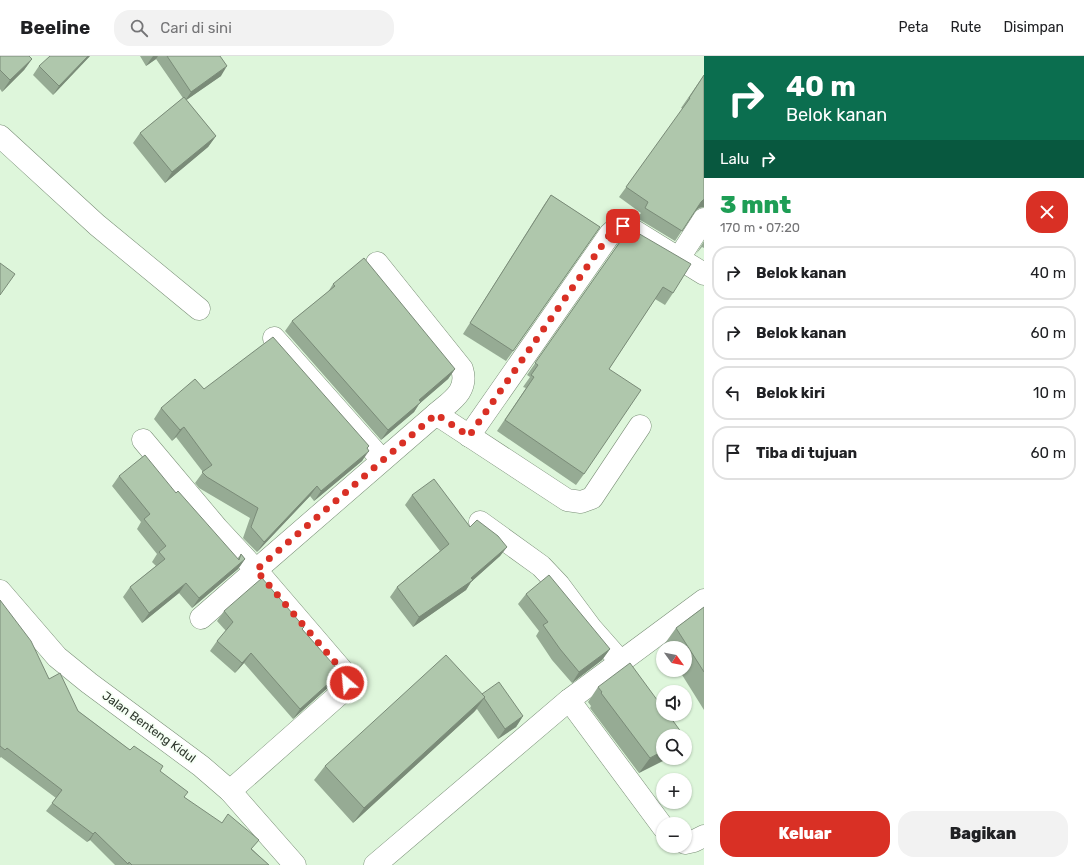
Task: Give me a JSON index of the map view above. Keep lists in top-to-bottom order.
{
  "streets": {
    "street": ["Jalan Benteng Kidul"]
  },
  "north": "bottom right",
  "page": {
    "header": "Beeline",
    "search": "Cari di sini",
    "nav": ["Peta", "Rute", "Disimpan"],
    "turn": ["40 m", "Belok kanan"],
    "then": "Lalu",
    "heading": ["3 mnt", "170 m · 07:20"],
    "list": [
      {
        "name": "Belok kanan",
        "value": "40 m"
      },
      {
        "name": "Belok kanan",
        "value": "60 m"
      },
      {
        "name": "Belok kiri",
        "value": "10 m"
      },
      {
        "name": "Tiba di tujuan",
        "value": "60 m"
      }
    ],
    "map_buttons": ["+", "−"],
    "buttons": ["Keluar", "Bagikan"]
  }
}
